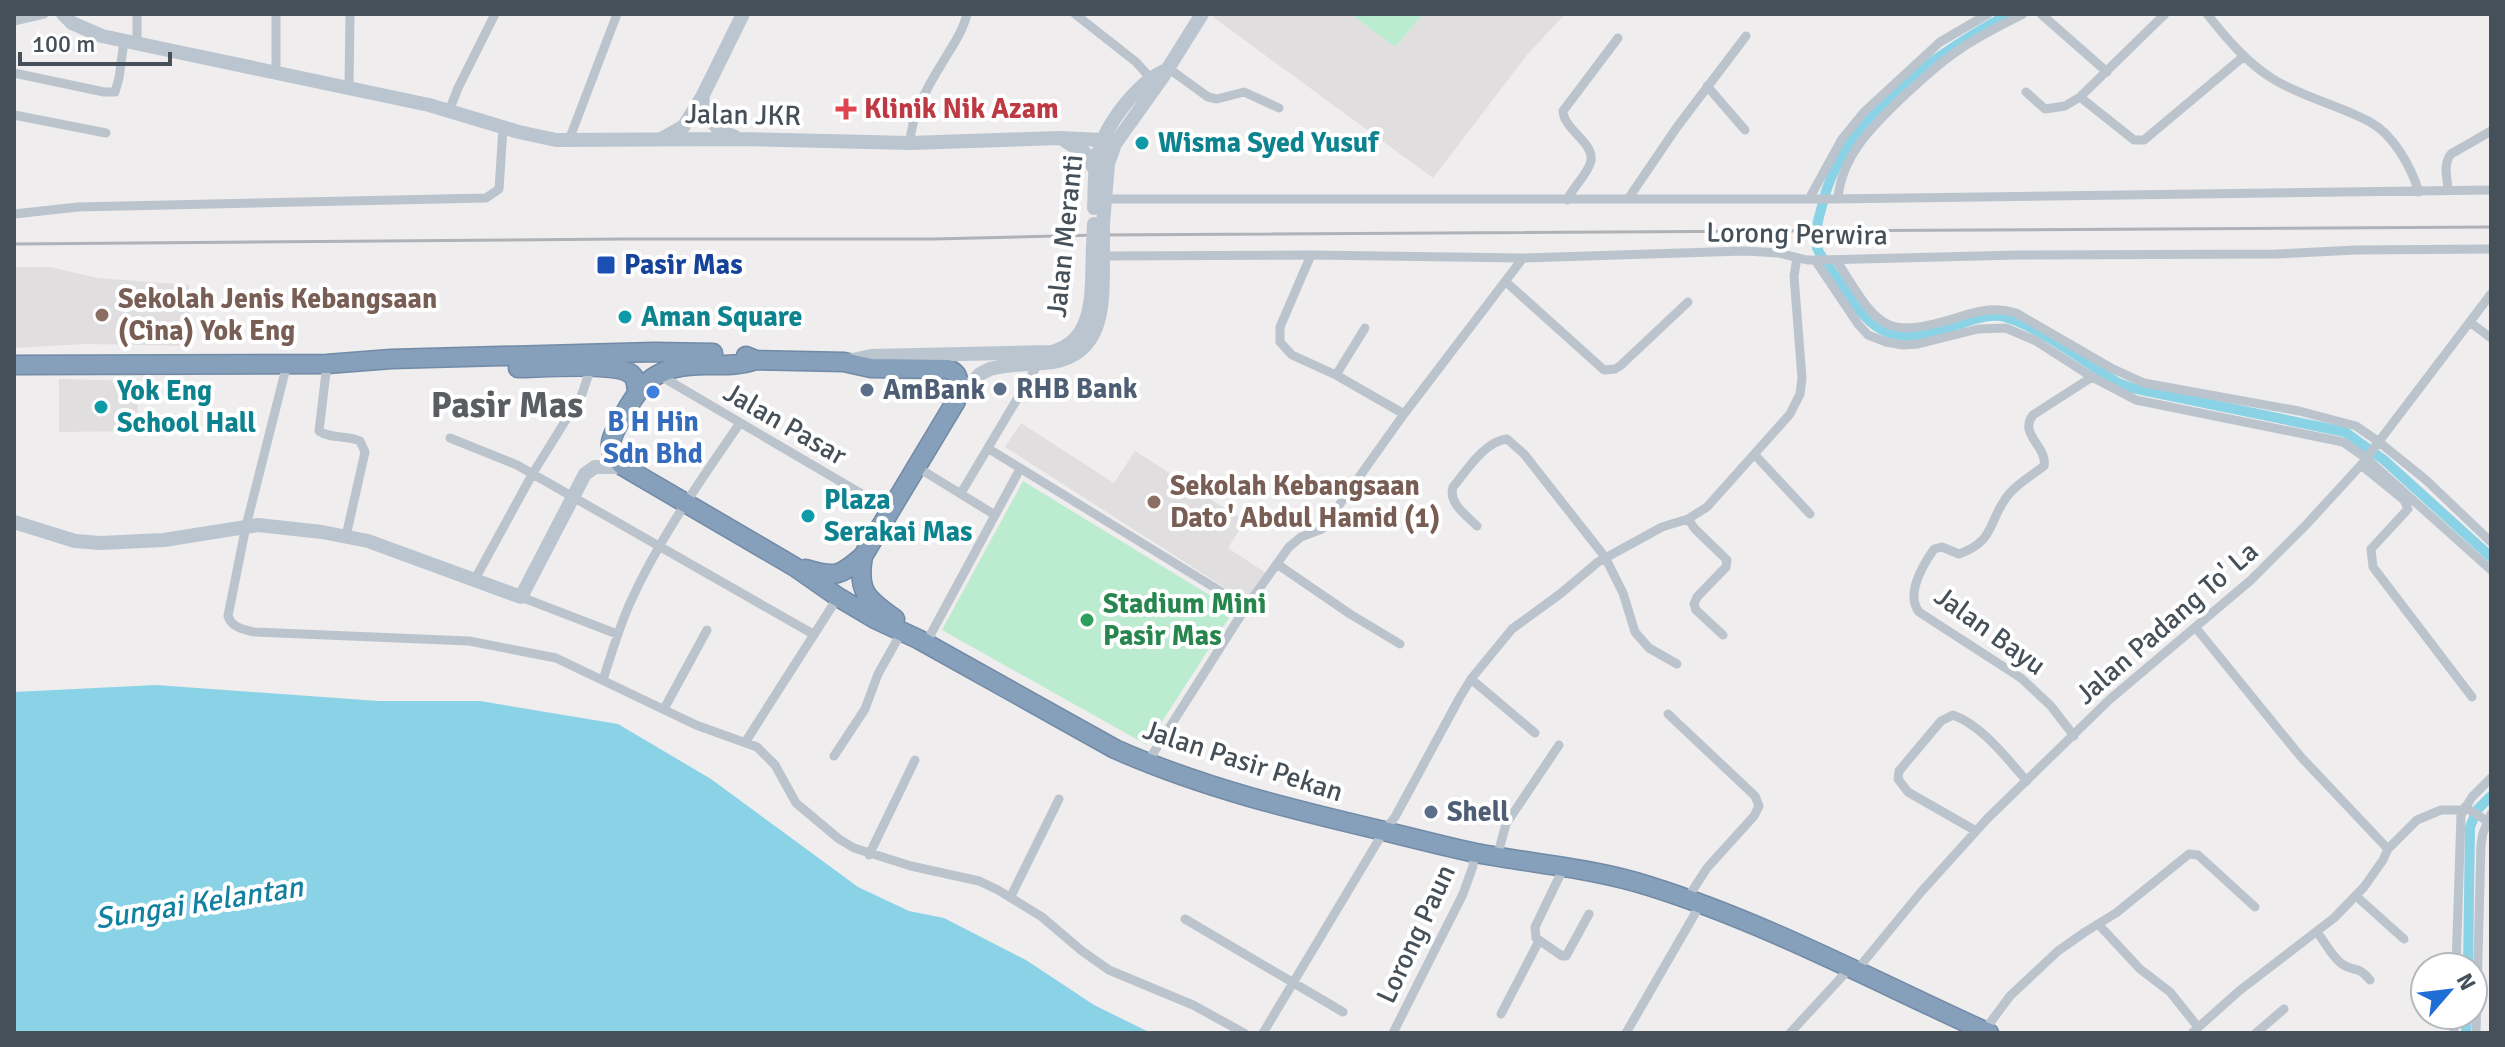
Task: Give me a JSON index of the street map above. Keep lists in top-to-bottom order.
{
  "streets": {
    "highway": ["Jalan Pasir Pekan"],
    "street": [
      "Jalan JKR",
      "Lorong Perwira",
      "Jalan Meranti",
      "Jalan Pasar",
      "Jalan Padang To' La",
      "Jalan Bayu",
      "Lorong Paun"
    ]
  },
  "crossings": [
    ["Jalan JKR", "Jalan Meranti"],
    ["Lorong Perwira", "Jalan Meranti"],
    ["Jalan Padang To' La", "Jalan Bayu"],
    ["Jalan Padang To' La", "Jalan Pasir Pekan"],
    ["Jalan Pasir Pekan", "Lorong Paun"]
  ],
  "districts": ["Pasir Mas"],
  "water": ["Sungai Kelantan"],
  "places": {
    "health": ["Klinik Nik Azam"],
    "other": [
      "Wisma Syed Yusuf",
      "Sekolah Jenis Kebangsaan (Cina) Yok Eng",
      "Aman Square",
      "RHB Bank",
      "AmBank",
      "B H Hin Sdn Bhd",
      "Yok Eng School Hall",
      "Sekolah Kebangsaan Dato' Abdul Hamid (1)",
      "Plaza Serakai Mas",
      "Stadium Mini Pasir Mas",
      "Shell"
    ],
    "transit": ["Pasir Mas"]
  },
  "scale_bar": "100 m",
  "north": "top right"
}
